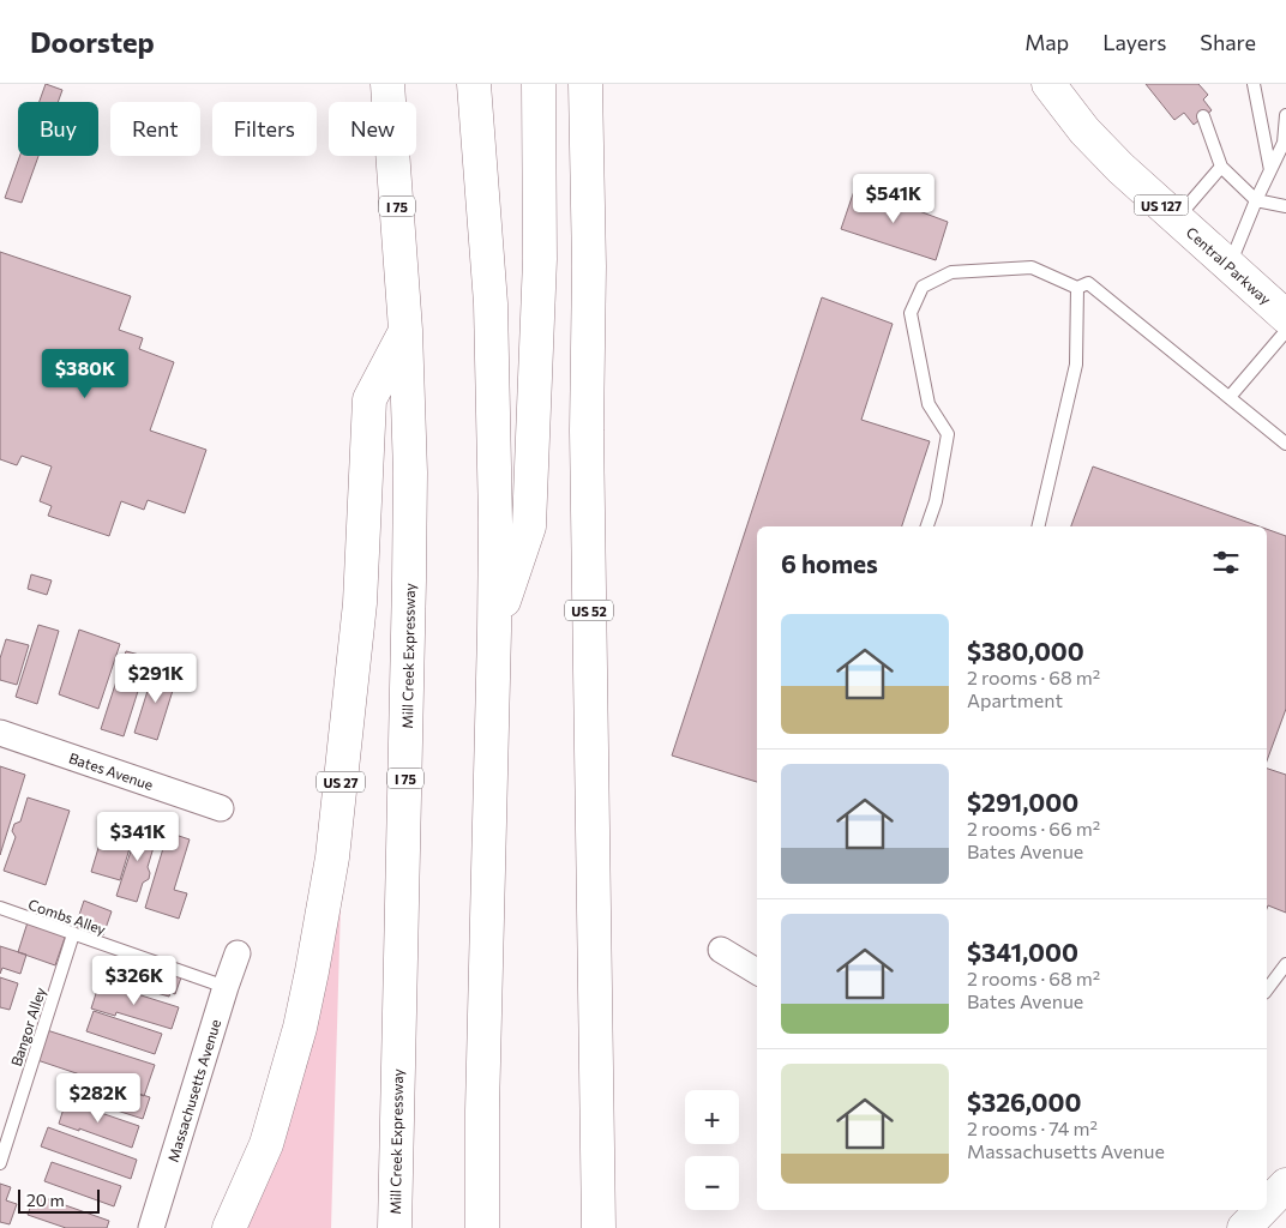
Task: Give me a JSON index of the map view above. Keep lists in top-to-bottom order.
{
  "streets": {
    "main road": [
      "US 127",
      "I 75",
      "Central Parkway",
      "US 52",
      "Mill Creek Expressway",
      "US 27"
    ],
    "street": ["Bates Avenue", "Massachusetts Avenue"],
    "lane": ["Combs Alley", "Bangor Alley"]
  },
  "crossings": [
    ["Mill Creek Expressway", "US 27"],
    ["Combs Alley", "Bangor Alley"],
    ["Combs Alley", "Massachusetts Avenue"]
  ],
  "scale_bar": "20 m",
  "page": {
    "header": "Doorstep",
    "nav": ["Map", "Layers", "Share"],
    "chip": [
      "Buy",
      "Rent",
      "Filters",
      "New"
    ],
    "price": [
      "$541K",
      "$380K",
      "$291K",
      "$341K",
      "$326K",
      "$282K"
    ],
    "heading": "6 homes",
    "list": [
      {
        "name": "$380,000",
        "note": "2 rooms · 68 m² · Apartment"
      },
      {
        "name": "$291,000",
        "note": "2 rooms · 66 m² · Bates Avenue"
      },
      {
        "name": "$341,000",
        "note": "2 rooms · 68 m² · Bates Avenue"
      },
      {
        "name": "$326,000",
        "note": "2 rooms · 74 m² · Massachusetts Avenue"
      }
    ],
    "map_buttons": ["+", "−"],
    "scale": "20 m"
  }
}
